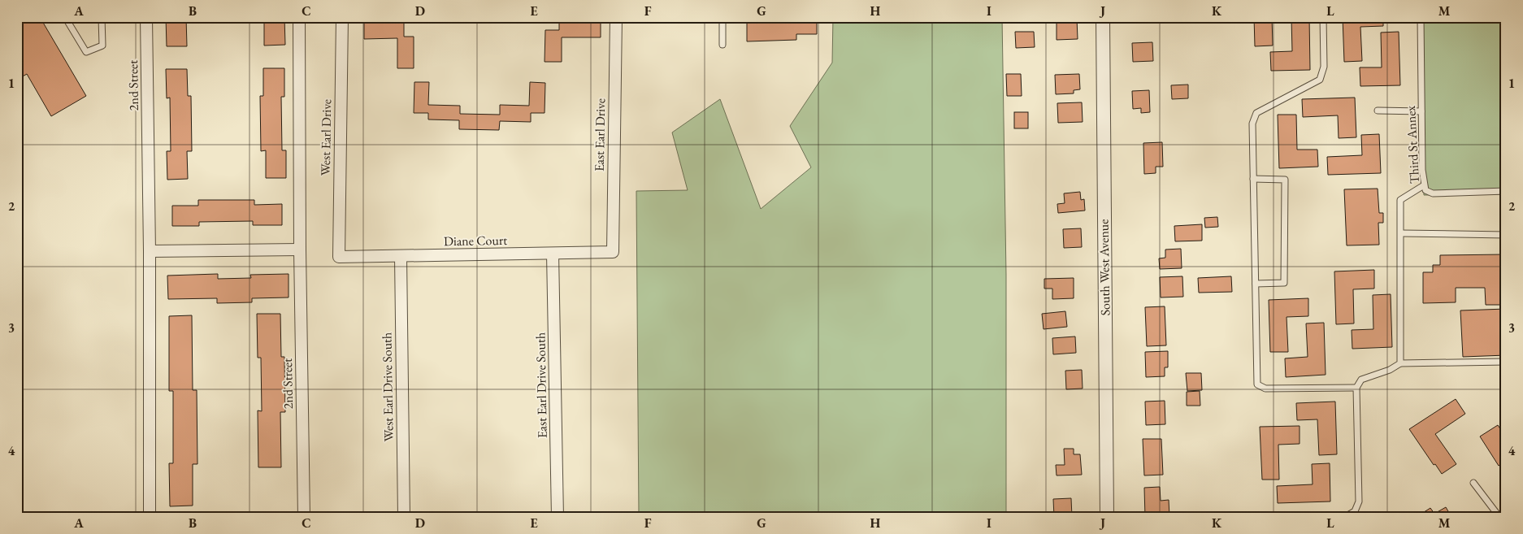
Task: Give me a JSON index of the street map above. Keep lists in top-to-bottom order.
{
  "streets": {
    "street": [
      "2nd Street",
      "East Earl Drive",
      "West Earl Drive",
      "Diane Court",
      "South West Avenue",
      "East Earl Drive South",
      "West Earl Drive South"
    ],
    "lane": ["Third St Annex"]
  },
  "crossings": [
    ["East Earl Drive", "Diane Court"],
    ["West Earl Drive", "Diane Court"],
    ["Diane Court", "East Earl Drive South"],
    ["Diane Court", "West Earl Drive South"]
  ],
  "grid": {
    "columns": [
      "A",
      "B",
      "C",
      "D",
      "E",
      "F",
      "G",
      "H",
      "I",
      "J",
      "K",
      "L",
      "M"
    ],
    "rows": [
      "1",
      "2",
      "3",
      "4"
    ]
  }
}
